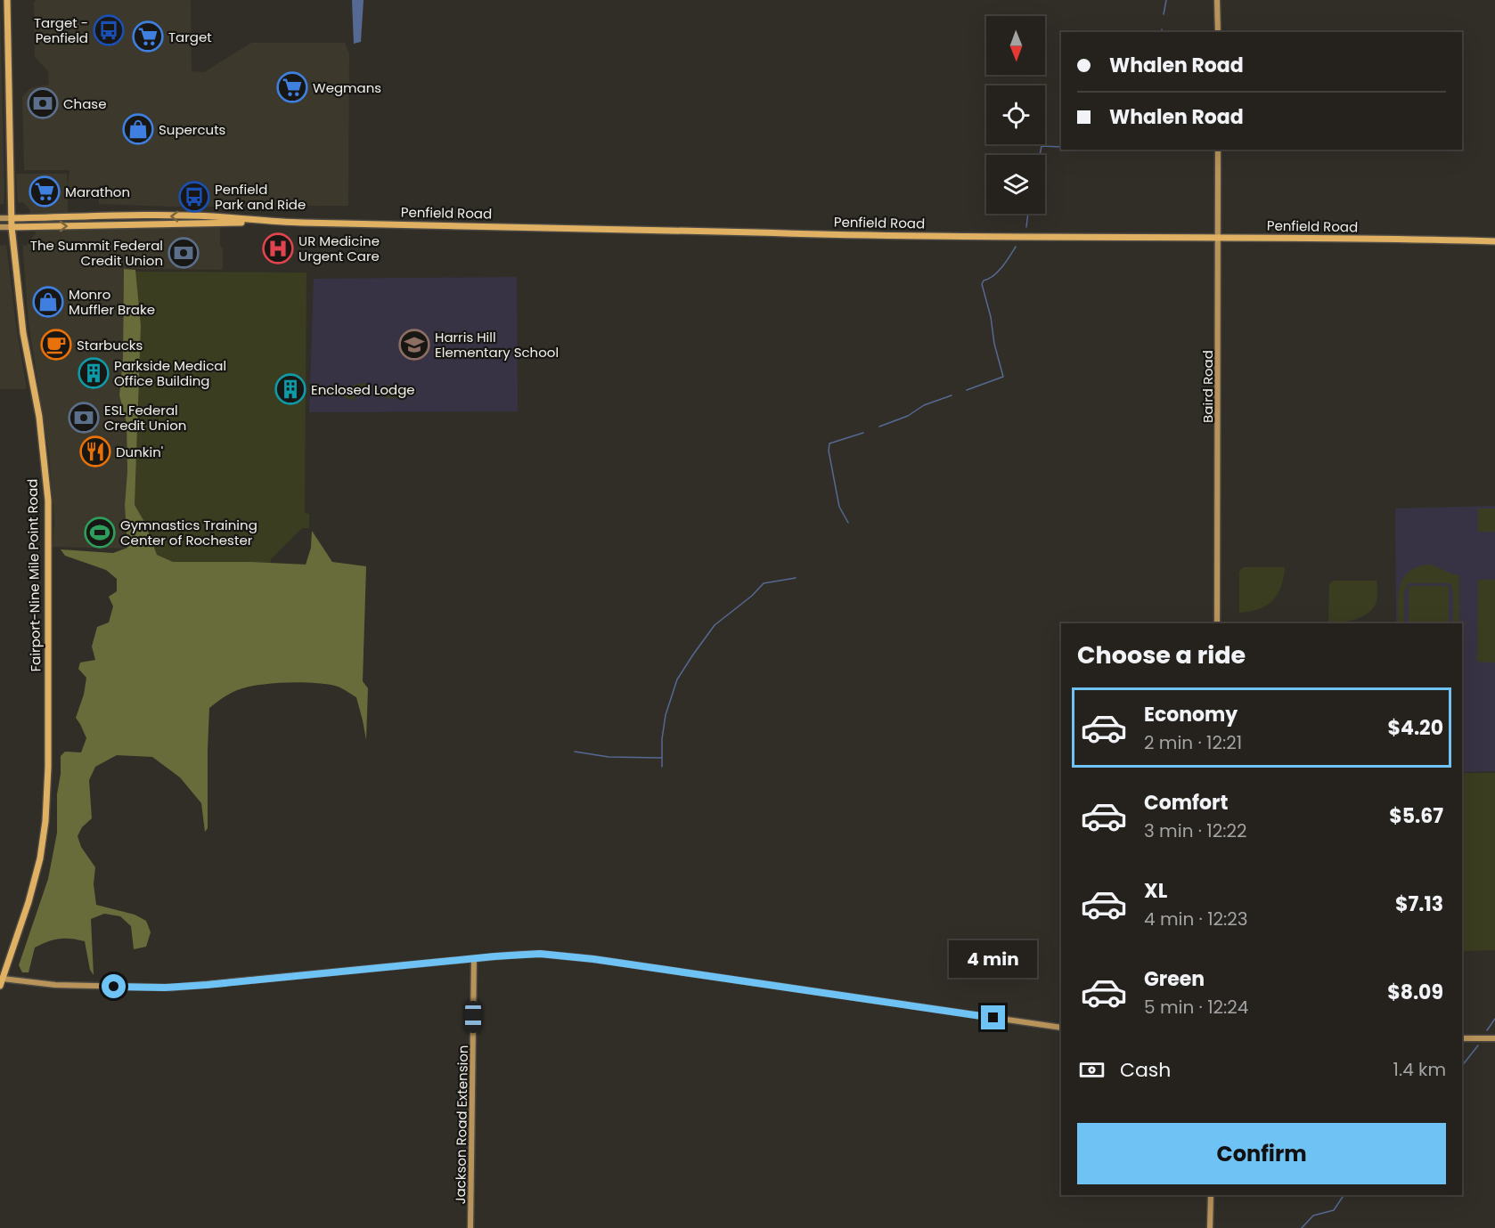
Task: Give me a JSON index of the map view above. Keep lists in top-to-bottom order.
{
  "streets": {
    "main road": ["Penfield Road", "Fairport-Nine Mile Point Road"],
    "street": ["Baird Road", "Jackson Road Extension"]
  },
  "crossings": [
    ["Penfield Road", "Baird Road"],
    ["Penfield Road", "Fairport-Nine Mile Point Road"]
  ],
  "places": {
    "bus stop": ["Target - Penfield", "Penfield Park and Ride"],
    "supermarket": ["Target", "Wegmans", "Marathon"],
    "bank": ["Chase", "The Summit Federal Credit Union", "ESL Federal Credit Union"],
    "shop": ["Supercuts", "Monro Muffler Brake"],
    "hospital": ["UR Medicine Urgent Care"],
    "cafe": ["Starbucks"],
    "school or university": ["Harris Hill Elementary School"],
    "building": ["Parkside Medical Office Building", "Enclosed Lodge"],
    "restaurant": ["Dunkin'"],
    "sports": ["Gymnastics Training Center of Rochester"]
  },
  "north": "bottom",
  "page": {
    "banner": ["Whalen Road", "Whalen Road"],
    "heading": "Choose a ride",
    "list": [
      {
        "name": "Economy",
        "note": "2 min · 12:21",
        "value": "$4.20"
      },
      {
        "name": "Comfort",
        "note": "3 min · 12:22",
        "value": "$5.67"
      },
      {
        "name": "XL",
        "note": "4 min · 12:23",
        "value": "$7.13"
      },
      {
        "name": "Green",
        "note": "5 min · 12:24",
        "value": "$8.09"
      }
    ],
    "bubble": "4 min",
    "pay": ["Cash", "1.4 km"],
    "buttons": "Confirm"
  }
}
